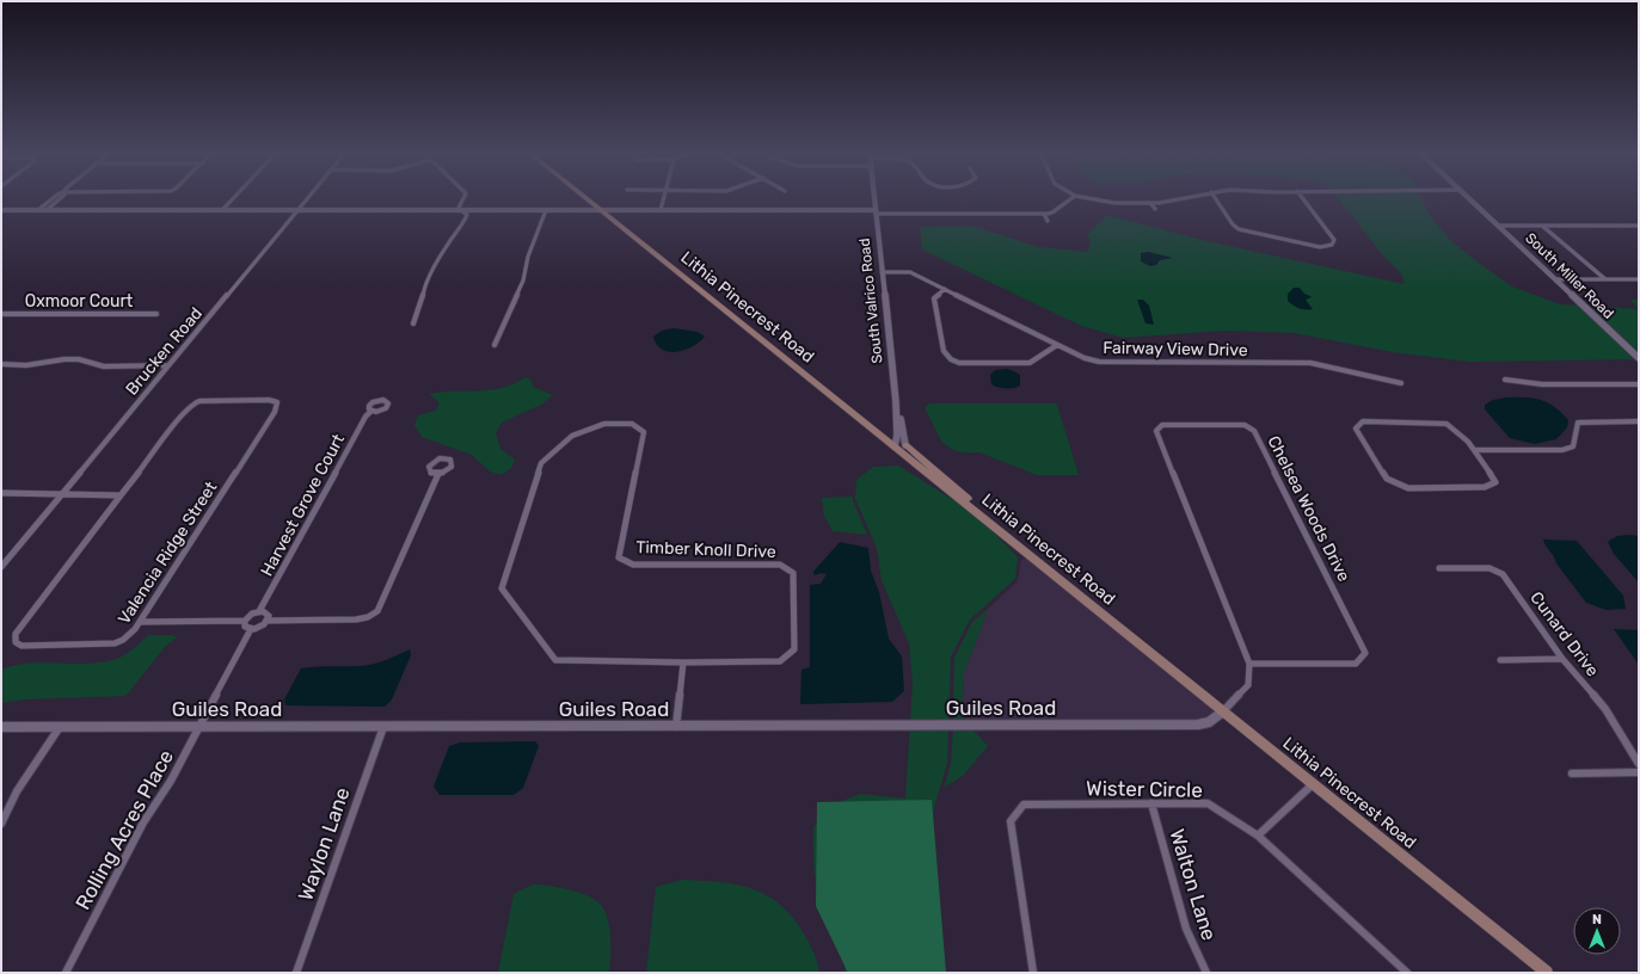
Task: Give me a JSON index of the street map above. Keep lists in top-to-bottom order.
{
  "streets": {
    "main road": ["Lithia Pinecrest Road"],
    "street": [
      "South Miller Road",
      "Oxmoor Court",
      "South Valrico Road",
      "Fairway View Drive",
      "Brucken Road",
      "Harvest Grove Court",
      "Chelsea Woods Drive",
      "Timber Knoll Drive",
      "Valencia Ridge Street",
      "Cunard Drive",
      "Guiles Road",
      "Wister Circle",
      "Rolling Acres Place",
      "Waylon Lane",
      "Walton Lane"
    ]
  },
  "crossings": [
    ["South Valrico Road", "Lithia Pinecrest Road"],
    ["South Valrico Road", "Fairway View Drive"],
    ["Lithia Pinecrest Road", "Chelsea Woods Drive"],
    ["Lithia Pinecrest Road", "Guiles Road"],
    ["Chelsea Woods Drive", "Guiles Road"],
    ["Guiles Road", "Rolling Acres Place"],
    ["Guiles Road", "Waylon Lane"],
    ["Wister Circle", "Walton Lane"]
  ],
  "north": "top"
}
